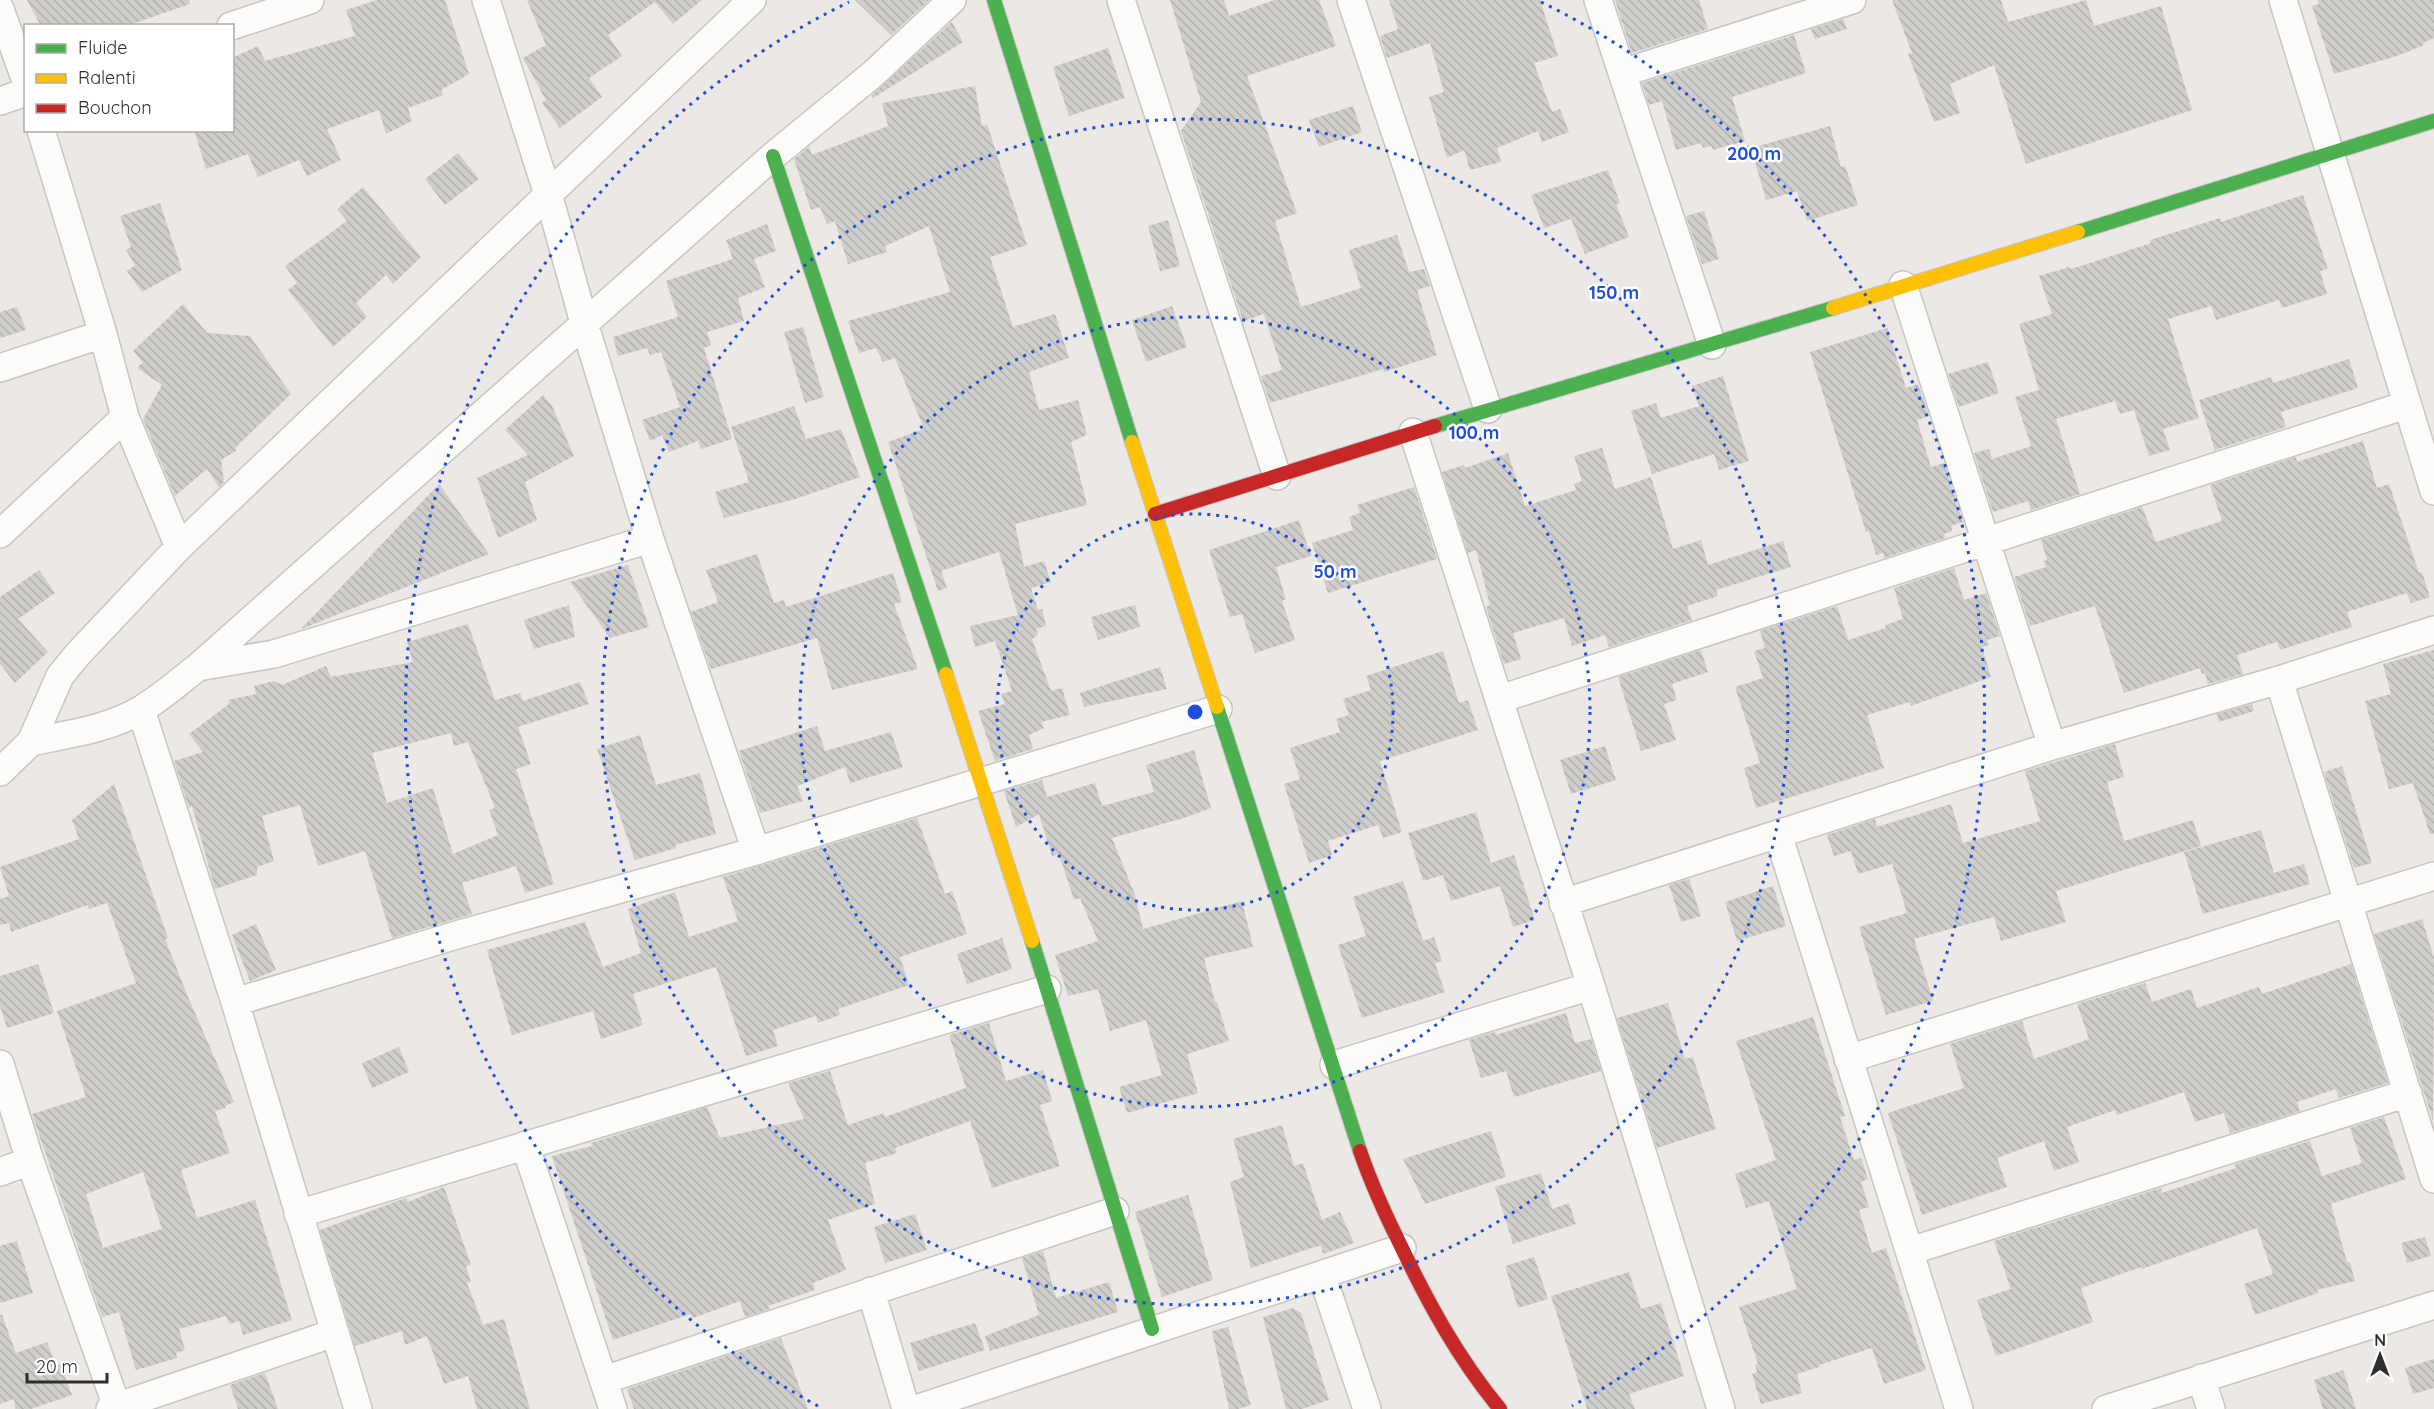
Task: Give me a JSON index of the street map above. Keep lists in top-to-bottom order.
{
  "legend": ["Fluide", "Ralenti", "Bouchon"],
  "scale_bar": "20 m",
  "north": "top",
  "rings": [
    "200 m",
    "150 m",
    "100 m",
    "50 m"
  ]
}
